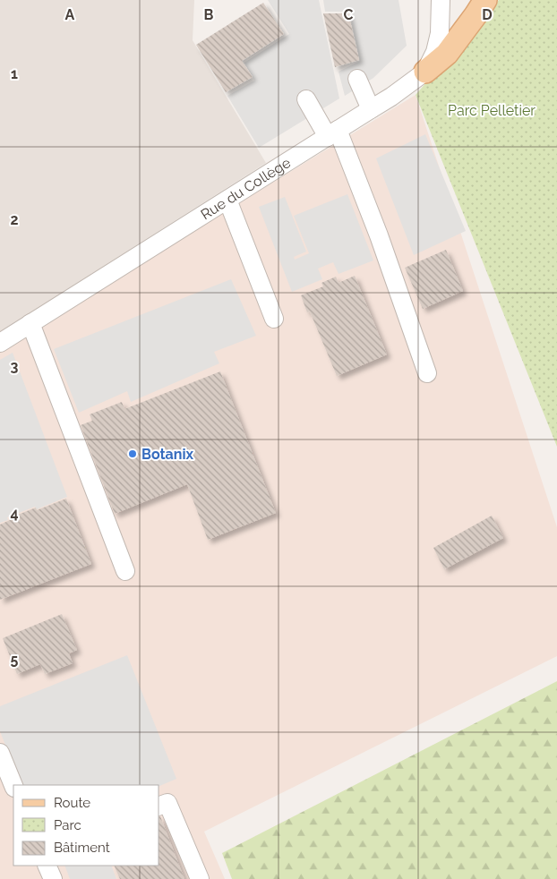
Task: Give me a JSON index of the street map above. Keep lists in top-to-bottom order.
{
  "streets": {
    "street": ["Rue du Collège"]
  },
  "parks": ["Parc Pelletier"],
  "places": ["Botanix"],
  "legend": ["Route", "Parc", "Bâtiment"],
  "grid": {
    "columns": [
      "A",
      "B",
      "C",
      "D"
    ],
    "rows": [
      "1",
      "2",
      "3",
      "4",
      "5"
    ]
  }
}
